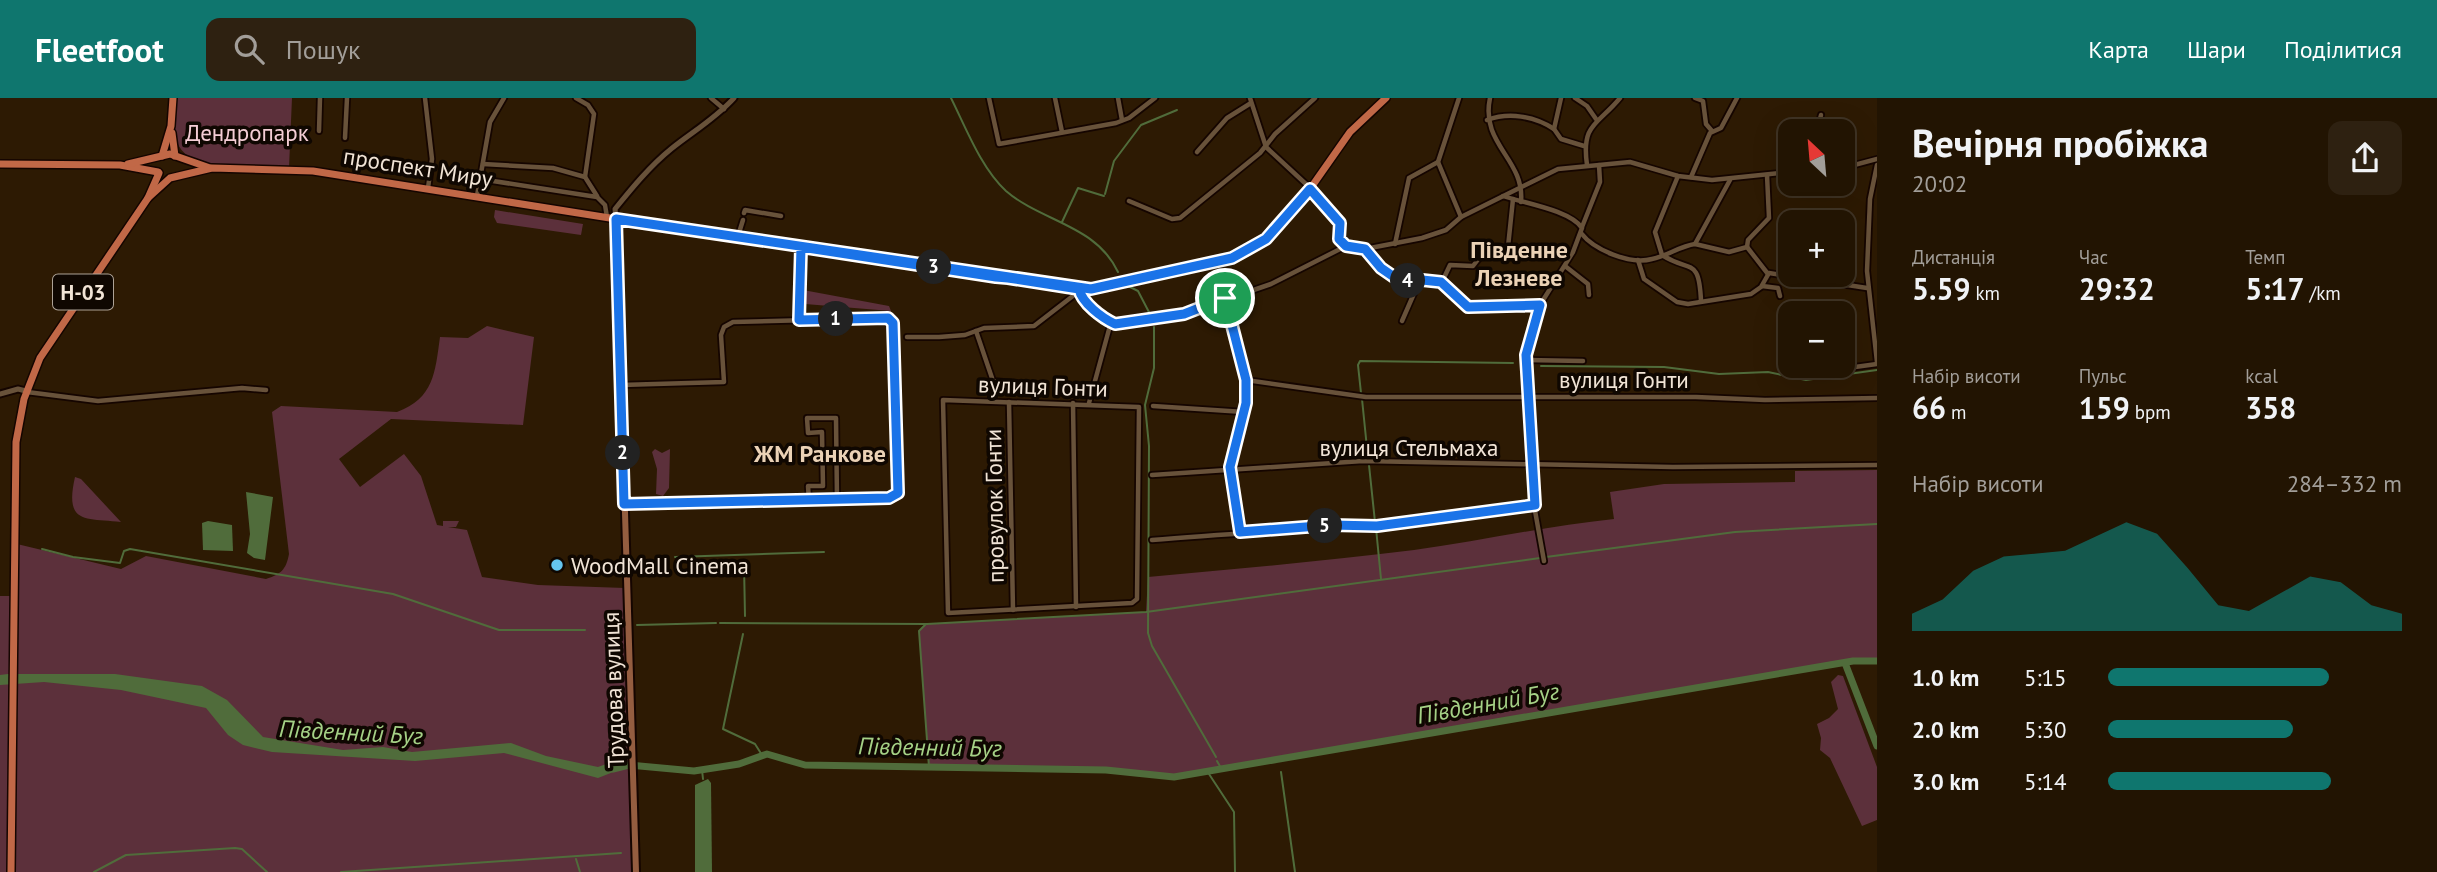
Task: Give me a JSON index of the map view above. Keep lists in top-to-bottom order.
{
  "streets": {
    "main road": ["проспект Миру", "Н-03", "Трудова вулиця"],
    "street": ["вулиця Гонти", "вулиця Стельмаха", "провулок Гонти"]
  },
  "crossings": [
    ["проспект Миру", "Н-03"],
    ["проспект Миру", "Трудова вулиця"],
    ["вулиця Гонти", "провулок Гонти"]
  ],
  "districts": ["Південне Лезневе", "ЖМ Ранкове"],
  "water": ["Південний Буг"],
  "parks": ["Дендропарк"],
  "places": ["WoodMall Cinema"],
  "north": "top left",
  "page": {
    "header": "Fleetfoot",
    "search": "Пошук",
    "nav": ["Карта", "Шари", "Поділитися"],
    "heading": ["Вечірня пробіжка", "20:02"],
    "map_buttons": ["+", "−"],
    "stats": [
      ["Дистанція", "5.59 km"],
      ["Час", "29:32"],
      ["Темп", "5:17 /km"],
      ["Набір висоти", "66 m"],
      ["Пульс", "159 bpm"],
      ["kcal", "358"]
    ],
    "pins": [
      "3",
      "4",
      "1",
      "2",
      "5"
    ],
    "chart": ["Набір висоти", "284–332 m"],
    "list": [
      {
        "name": "1.0 km",
        "note": "5:15"
      },
      {
        "name": "2.0 km",
        "note": "5:30"
      },
      {
        "name": "3.0 km",
        "note": "5:14"
      }
    ]
  }
}
